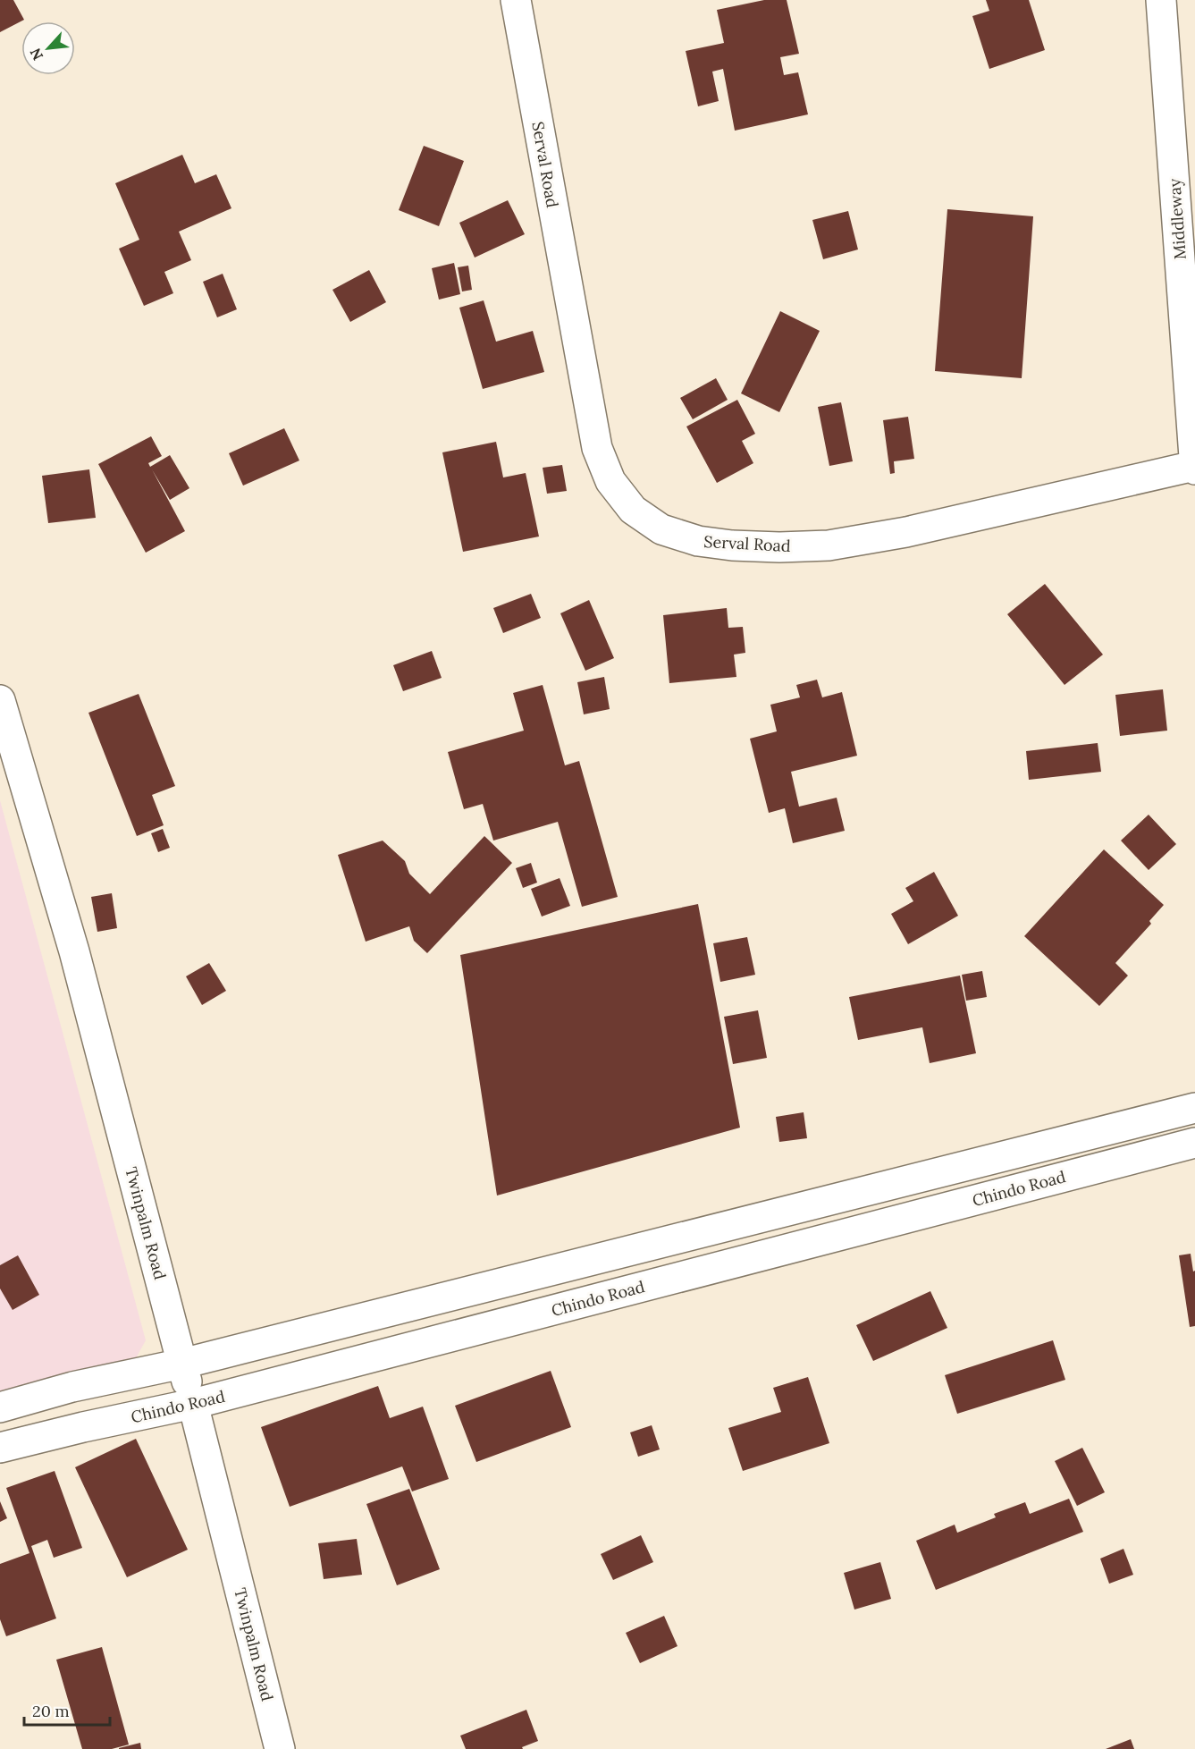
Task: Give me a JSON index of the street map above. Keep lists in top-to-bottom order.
{
  "streets": {
    "main road": [
      "Serval Road",
      "Middleway",
      "Chindo Road",
      "Twinpalm Road"
    ]
  },
  "crossings": [
    ["Serval Road", "Middleway"],
    ["Chindo Road", "Twinpalm Road"]
  ],
  "scale_bar": "20 m",
  "north": "bottom left"
}
